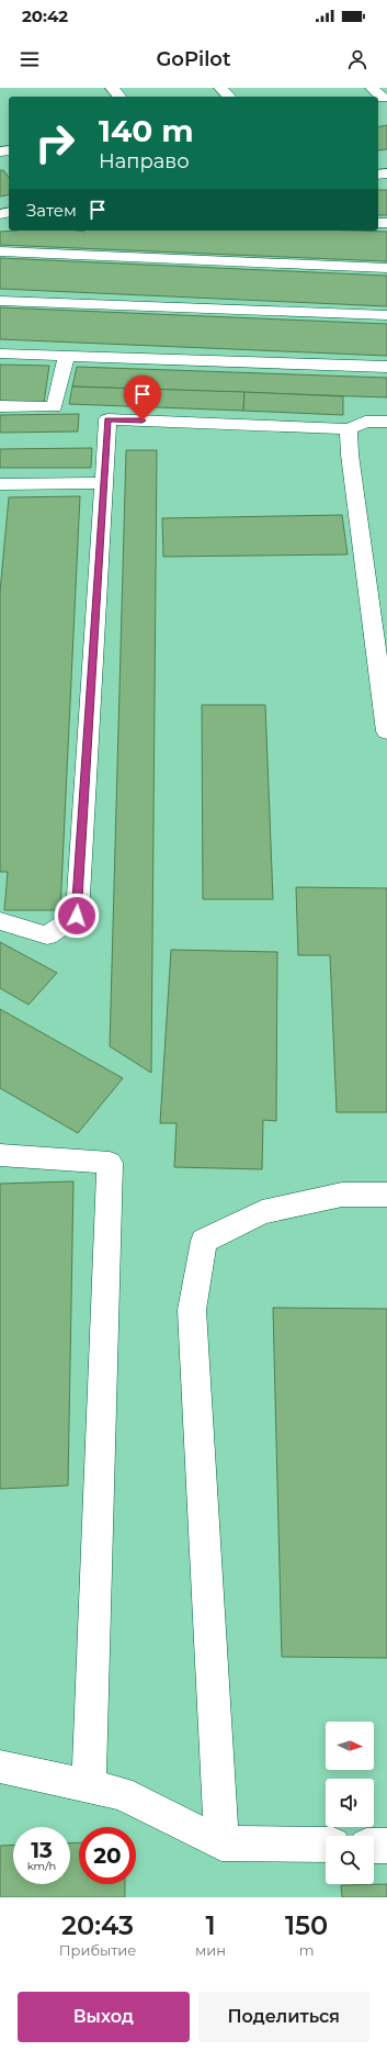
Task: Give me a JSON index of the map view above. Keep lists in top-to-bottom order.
{
  "north": "right",
  "page": {
    "status": "20:42",
    "header": "GoPilot",
    "turn": ["140 m", "Направо"],
    "then": "Затем",
    "speed": "13 km/h",
    "limit": "20",
    "eta": [
      "20:43",
      "Прибытие",
      "1",
      "мин",
      "150",
      "m"
    ],
    "buttons": ["Выход", "Поделиться"]
  }
}
